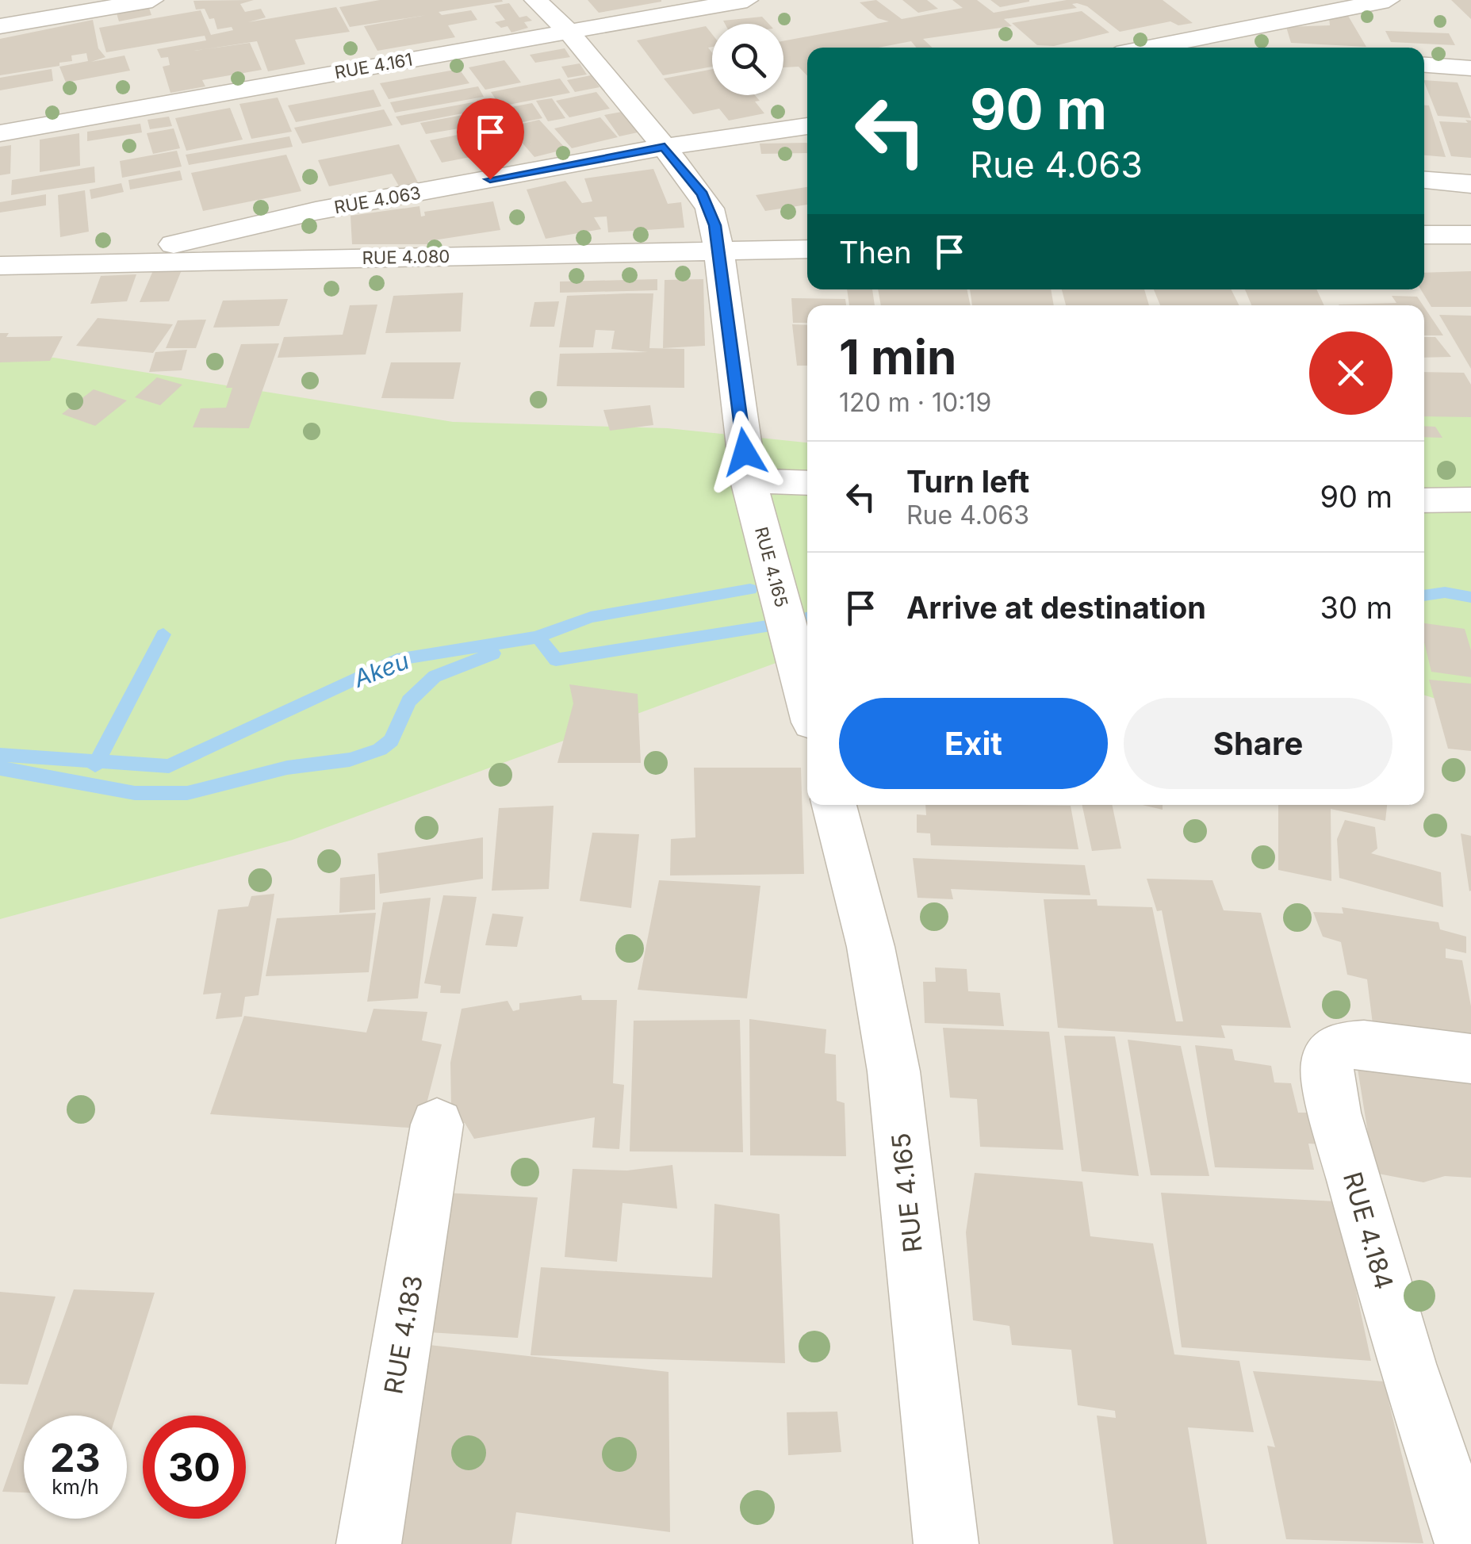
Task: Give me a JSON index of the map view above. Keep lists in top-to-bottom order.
{
  "streets": {
    "street": [
      "RUE 4.161",
      "RUE 4.063",
      "RUE 4.080",
      "RUE 4.165",
      "RUE 4.184",
      "RUE 4.183"
    ]
  },
  "crossings": [
    ["RUE 4.161", "RUE 4.165"],
    ["RUE 4.063", "RUE 4.080"],
    ["RUE 4.063", "RUE 4.165"],
    ["RUE 4.080", "RUE 4.165"]
  ],
  "water": ["Akeu"],
  "page": {
    "turn": ["90 m", "Rue 4.063"],
    "then": "Then",
    "heading": ["1 min", "120 m · 10:19"],
    "list": [
      {
        "name": "Turn left",
        "note": "Rue 4.063",
        "value": "90 m"
      },
      {
        "name": "Arrive at destination",
        "value": "30 m"
      }
    ],
    "buttons": ["Exit", "Share"],
    "speed": "23 km/h",
    "limit": "30"
  }
}
